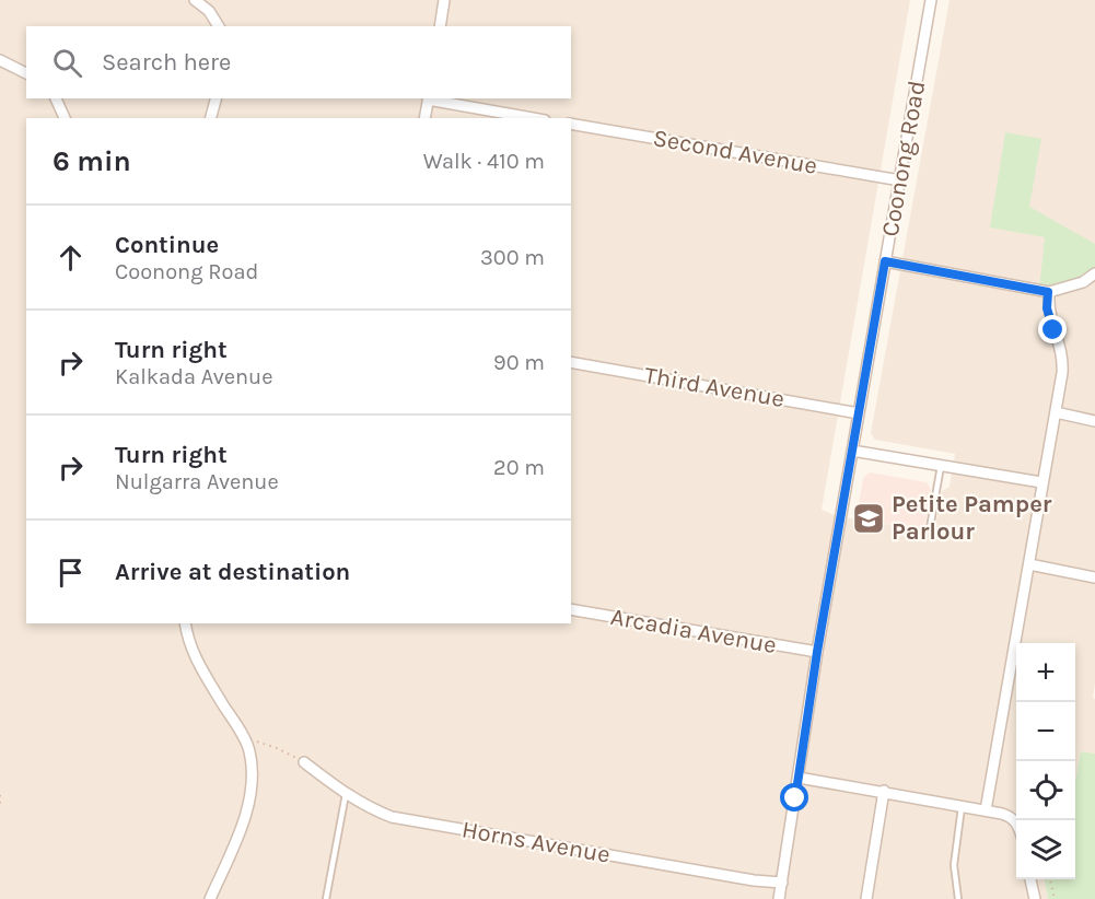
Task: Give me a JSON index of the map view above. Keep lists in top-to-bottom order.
{
  "streets": {
    "street": [
      "Second Avenue",
      "Coonong Road",
      "Third Avenue",
      "Arcadia Avenue",
      "Horns Avenue"
    ]
  },
  "crossings": [
    ["Second Avenue", "Coonong Road"],
    ["Coonong Road", "Third Avenue"],
    ["Coonong Road", "Arcadia Avenue"],
    ["Coonong Road", "Horns Avenue"]
  ],
  "places": {
    "school or university": ["Petite Pamper Parlour"]
  },
  "page": {
    "search": "Search here",
    "heading": ["6 min", "Walk · 410 m"],
    "list": [
      ["Continue", "Coonong Road", "300 m"],
      ["Turn right", "Kalkada Avenue", "90 m"],
      ["Turn right", "Nulgarra Avenue", "20 m"],
      "Arrive at destination"
    ],
    "map_buttons": ["+", "−"]
  }
}
